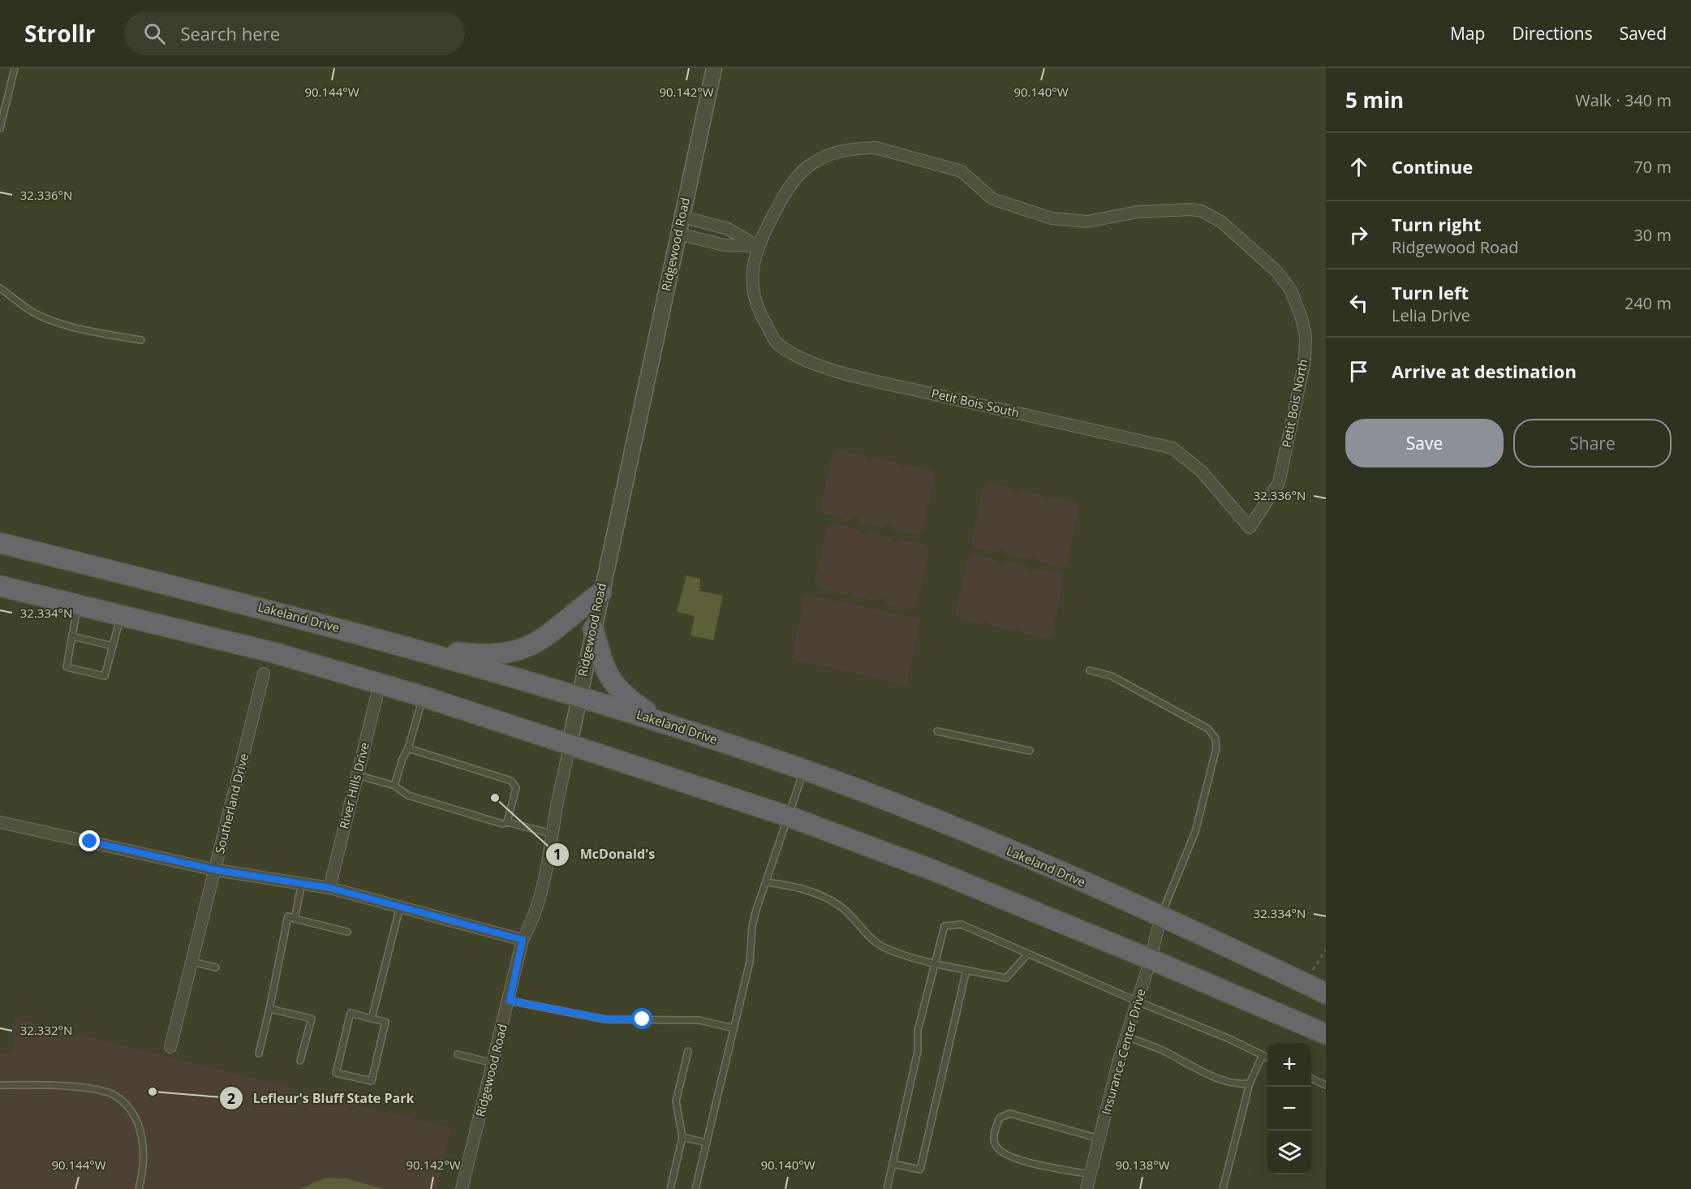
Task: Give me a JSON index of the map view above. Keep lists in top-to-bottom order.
{
  "streets": {
    "highway": ["Lakeland Drive"],
    "street": [
      "Ridgewood Road",
      "Petit Bois South",
      "Petit Bois North",
      "River Hills Drive",
      "Southerland Drive",
      "Insurance Center Drive"
    ]
  },
  "crossings": [
    ["Ridgewood Road", "Lakeland Drive"],
    ["Petit Bois South", "Petit Bois North"],
    ["Lakeland Drive", "Insurance Center Drive"]
  ],
  "places": ["McDonald's", "Lefleur's Bluff State Park"],
  "page": {
    "header": "Strollr",
    "search": "Search here",
    "nav": ["Map", "Directions", "Saved"],
    "heading": ["5 min", "Walk · 340 m"],
    "list": [
      ["Continue", "70 m"],
      ["Turn right", "Ridgewood Road", "30 m"],
      ["Turn left", "Lelia Drive", "240 m"],
      "Arrive at destination"
    ],
    "buttons": ["Save", "Share"],
    "map_buttons": ["+", "−"]
  },
  "coordinates": [
    "90.144°W",
    "90.142°W",
    "90.140°W",
    "32.336°N",
    "32.334°N",
    "32.332°N",
    "90.138°W"
  ]
}
